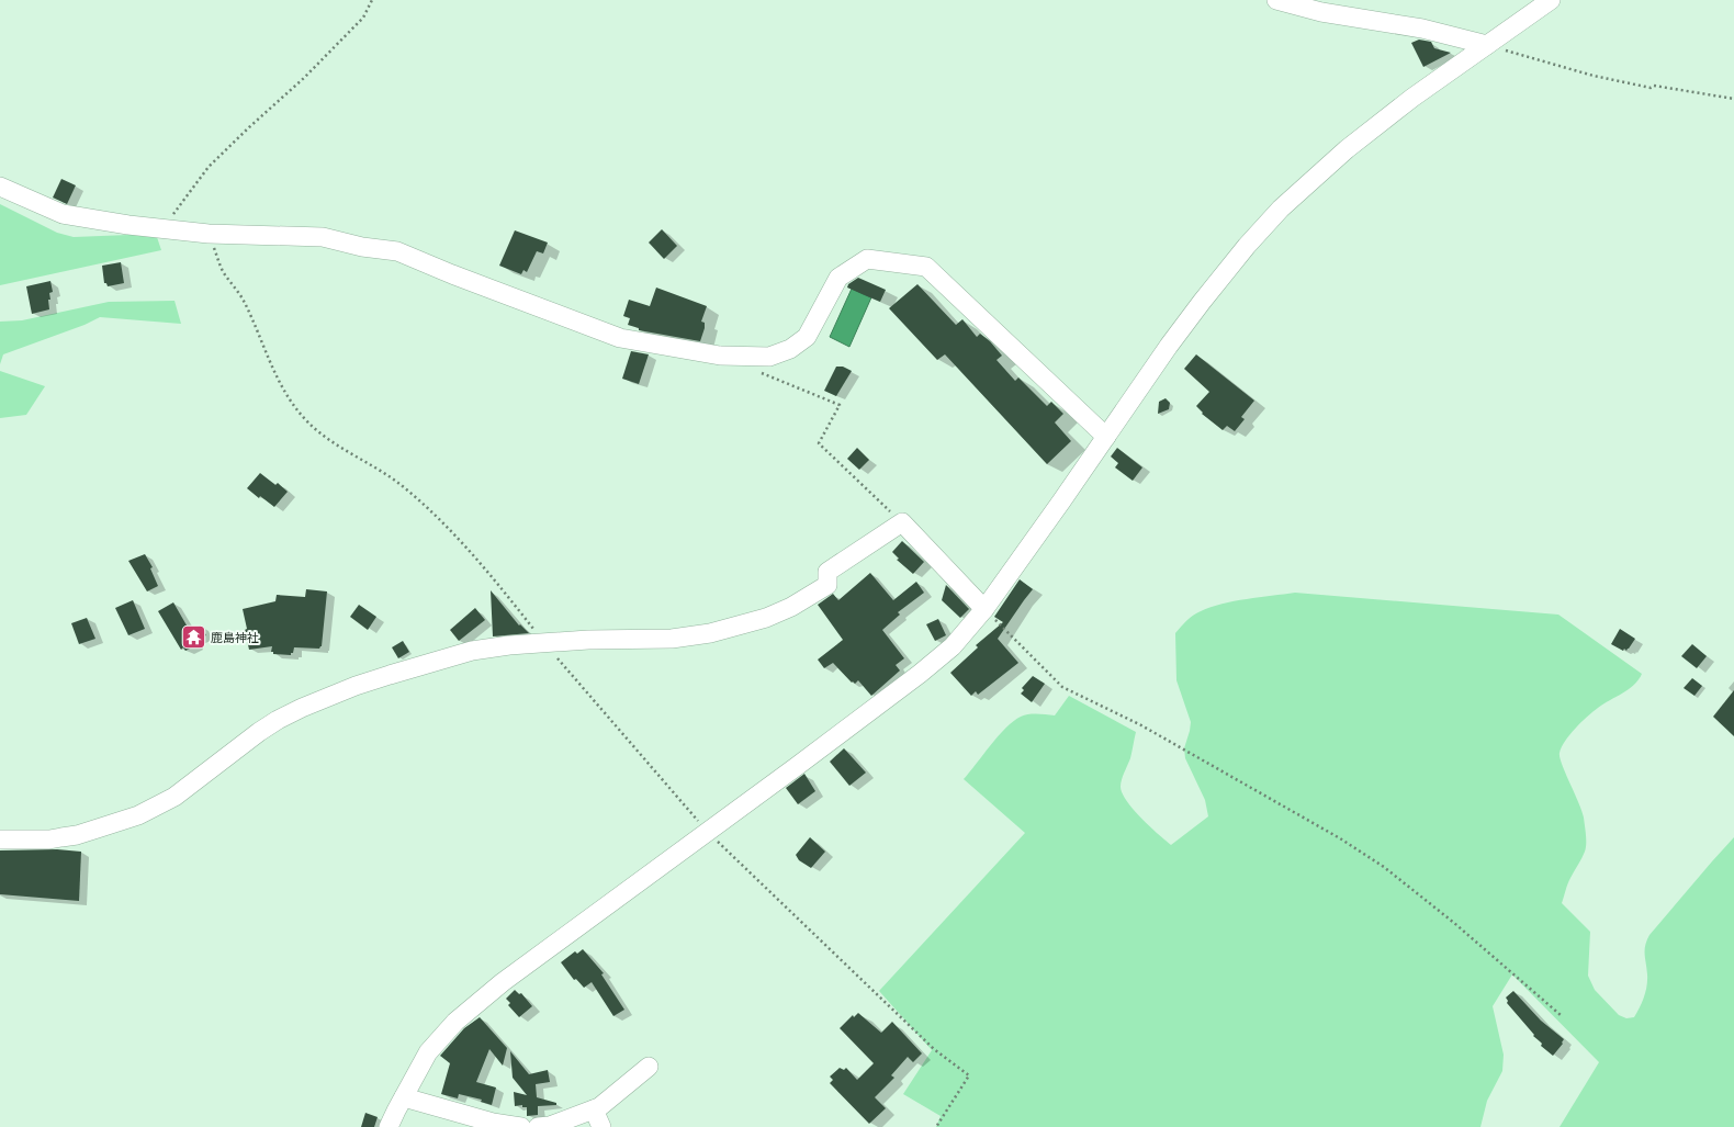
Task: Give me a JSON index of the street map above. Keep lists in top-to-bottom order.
{
  "places": {
    "temple": ["鹿島神社"]
  }
}
